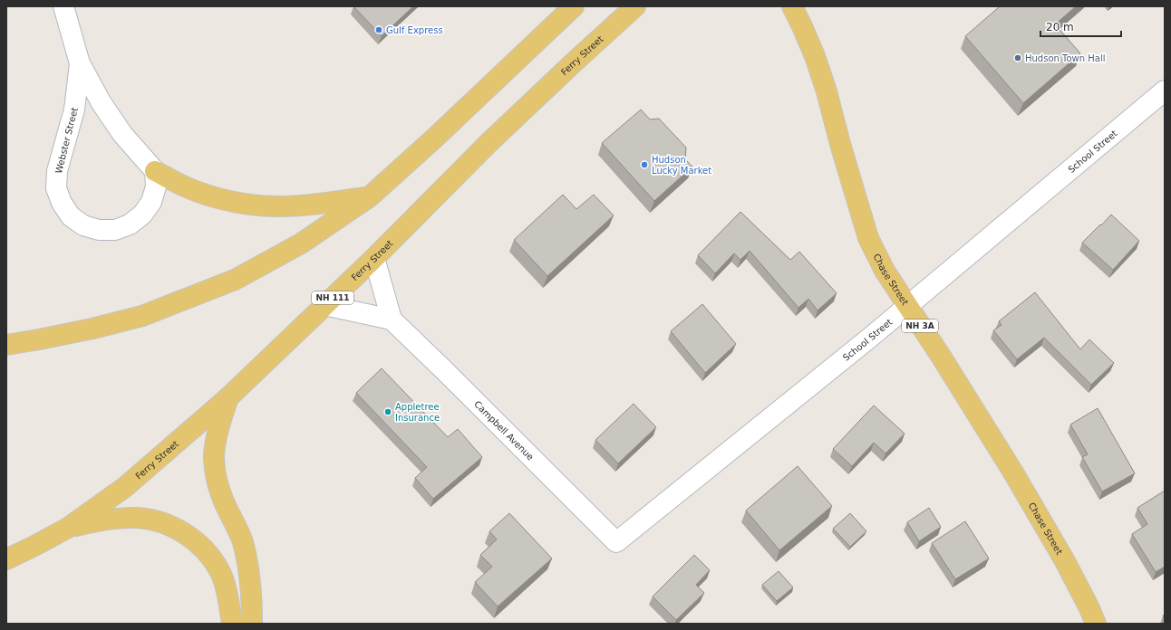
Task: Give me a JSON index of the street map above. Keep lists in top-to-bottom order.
{
  "streets": {
    "main road": [
      "Ferry Street",
      "Chase Street",
      "NH 111",
      "NH 3A"
    ],
    "street": ["Webster Street", "School Street", "Campbell Avenue"]
  },
  "crossings": [
    ["School Street", "Chase Street"],
    ["School Street", "Campbell Avenue"]
  ],
  "places": [
    "Gulf Express",
    "Hudson Town Hall",
    "Hudson Lucky Market",
    "Appletree Insurance"
  ],
  "scale_bar": "20 m"
}
